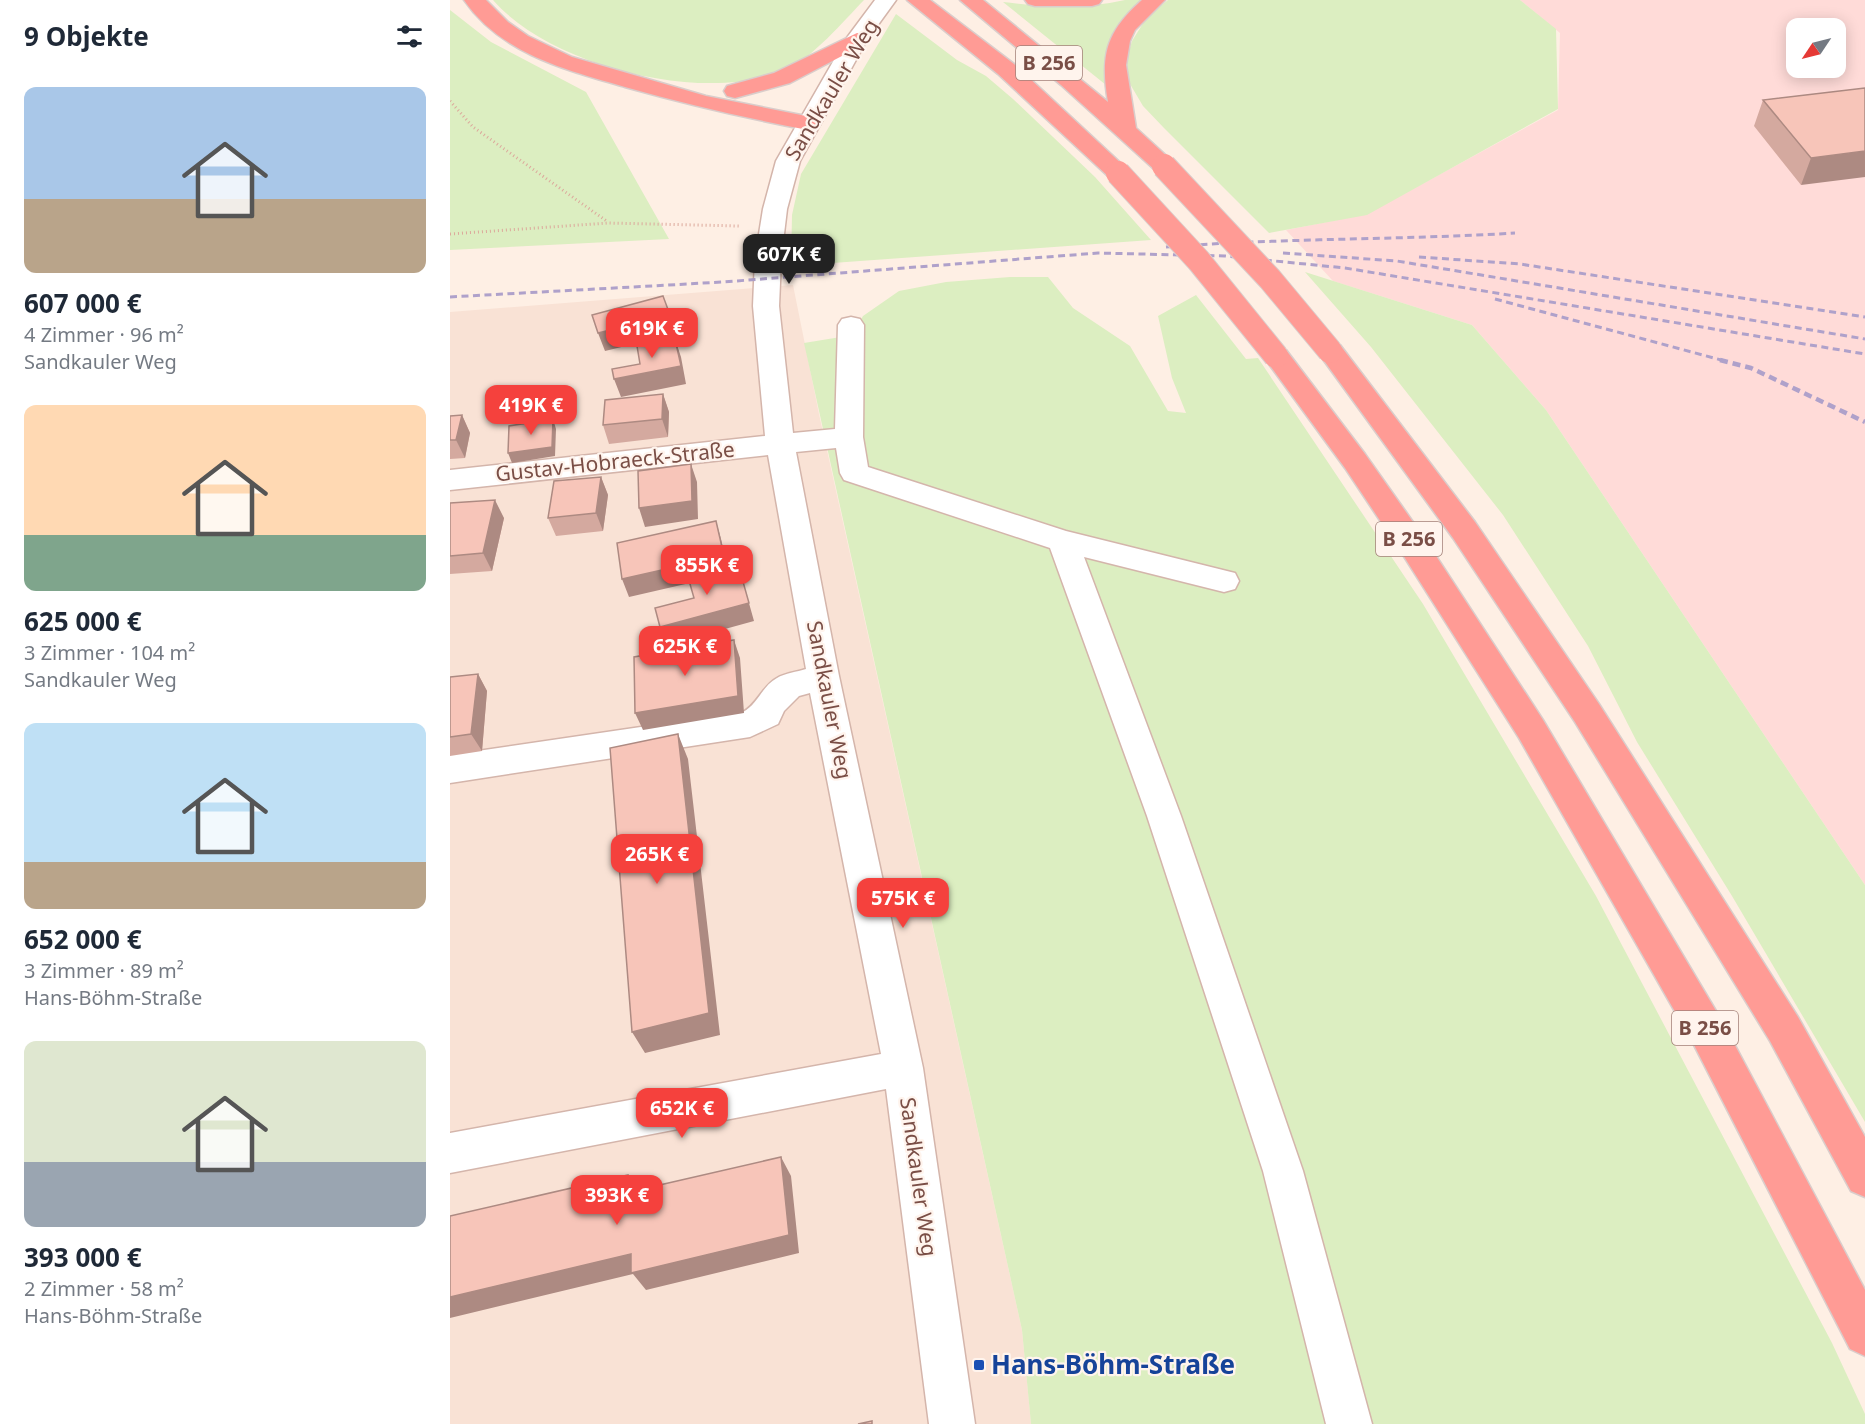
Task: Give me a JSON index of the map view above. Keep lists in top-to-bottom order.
{
  "streets": {
    "highway": ["B 256"],
    "street": ["Sandkauler Weg", "Gustav-Hobraeck-Straße"]
  },
  "crossings": [
    ["Sandkauler Weg", "Gustav-Hobraeck-Straße"]
  ],
  "places": {
    "transit": ["Hans-Böhm-Straße"]
  },
  "north": "bottom left",
  "page": {
    "heading": "9 Objekte",
    "list": [
      {
        "name": "607 000 €",
        "note": "4 Zimmer · 96 m² · Sandkauler Weg"
      },
      {
        "name": "625 000 €",
        "note": "3 Zimmer · 104 m² · Sandkauler Weg"
      },
      {
        "name": "652 000 €",
        "note": "3 Zimmer · 89 m² · Hans-Böhm-Straße"
      },
      {
        "name": "393 000 €",
        "note": "2 Zimmer · 58 m² · Hans-Böhm-Straße"
      }
    ],
    "price": [
      "607K €",
      "619K €",
      "419K €",
      "855K €",
      "625K €",
      "265K €",
      "575K €",
      "652K €",
      "393K €"
    ]
  }
}
